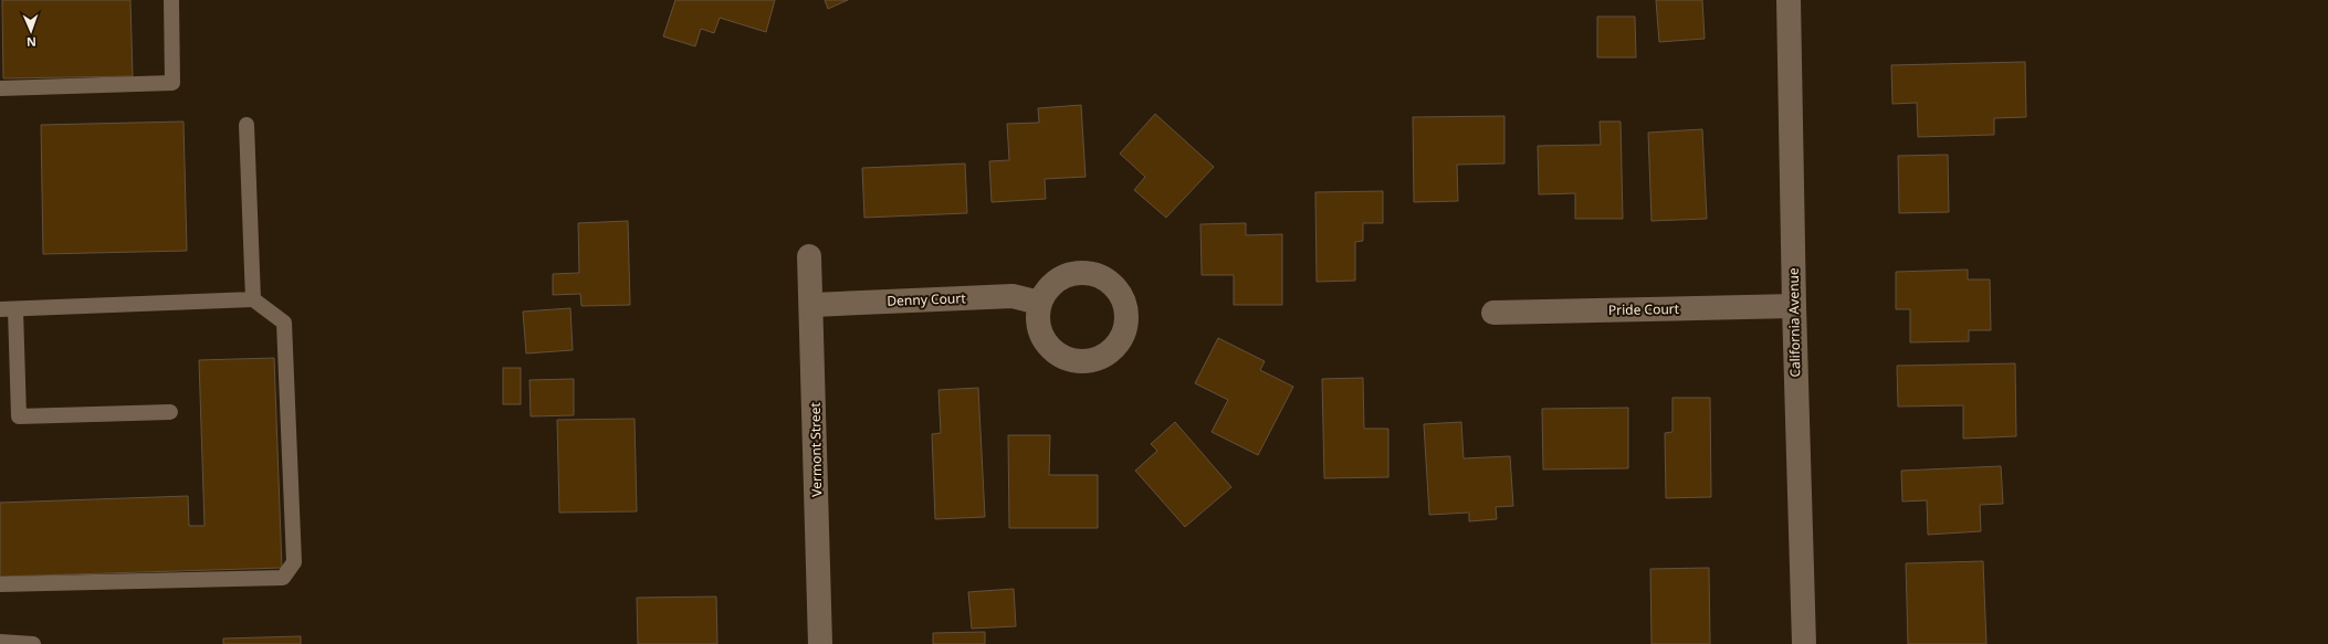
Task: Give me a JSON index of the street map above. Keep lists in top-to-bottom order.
{
  "streets": {
    "street": [
      "Denny Court",
      "Pride Court",
      "California Avenue",
      "Vermont Street"
    ]
  },
  "crossings": [
    ["Denny Court", "Vermont Street"],
    ["Pride Court", "California Avenue"]
  ],
  "north": "bottom"
}
